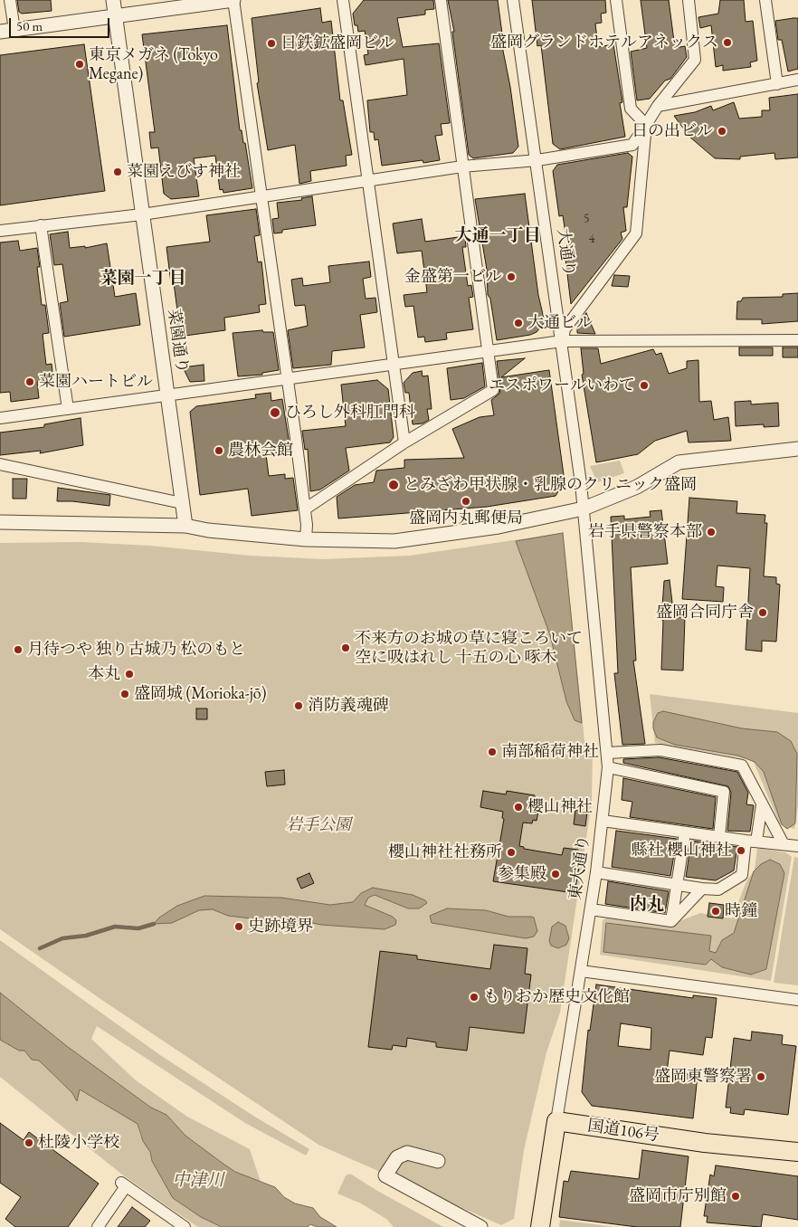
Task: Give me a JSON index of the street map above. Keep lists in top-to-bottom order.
{
  "streets": {
    "highway": ["国道106号"],
    "street": ["大通り", "菜園通り", "東大通り"]
  },
  "crossings": [
    ["大通り", "東大通り"],
    ["東大通り", "国道106号"]
  ],
  "districts": ["大通一丁目", "菜園一丁目", "内丸"],
  "water": ["中津川"],
  "parks": ["岩手公園"],
  "places": [
    "盛岡グランドホテルアネックス",
    "日鉄鉱盛岡ビル",
    "東京メガネ (Tokyo Megane)",
    "日の出ビル",
    "菜園えびす神社",
    "金盛第一ビル",
    "大通ビル",
    "菜園ハートビル",
    "エスポワールいわて",
    "ひろし外科肛門科",
    "農林会館",
    "とみざわ甲状腺・乳腺のクリニック盛岡",
    "盛岡内丸郵便局",
    "岩手県警察本部",
    "盛岡合同庁舎",
    "不来方のお城の草に寝ころいて 空に吸はれし 十五の心 啄木",
    "月待つや 独り古城乃 松のもと",
    "本丸",
    "盛岡城 (Morioka-jō)",
    "消防義魂碑",
    "南部稲荷神社",
    "櫻山神社",
    "縣社 櫻山神社",
    "櫻山神社社務所",
    "参集殿",
    "時鐘",
    "史跡境界",
    "もりおか歴史文化館",
    "盛岡東警察署",
    "杜陵小学校",
    "盛岡市庁別館"
  ],
  "house_numbers": ["5", "4"],
  "scale_bar": "50 m"
}
